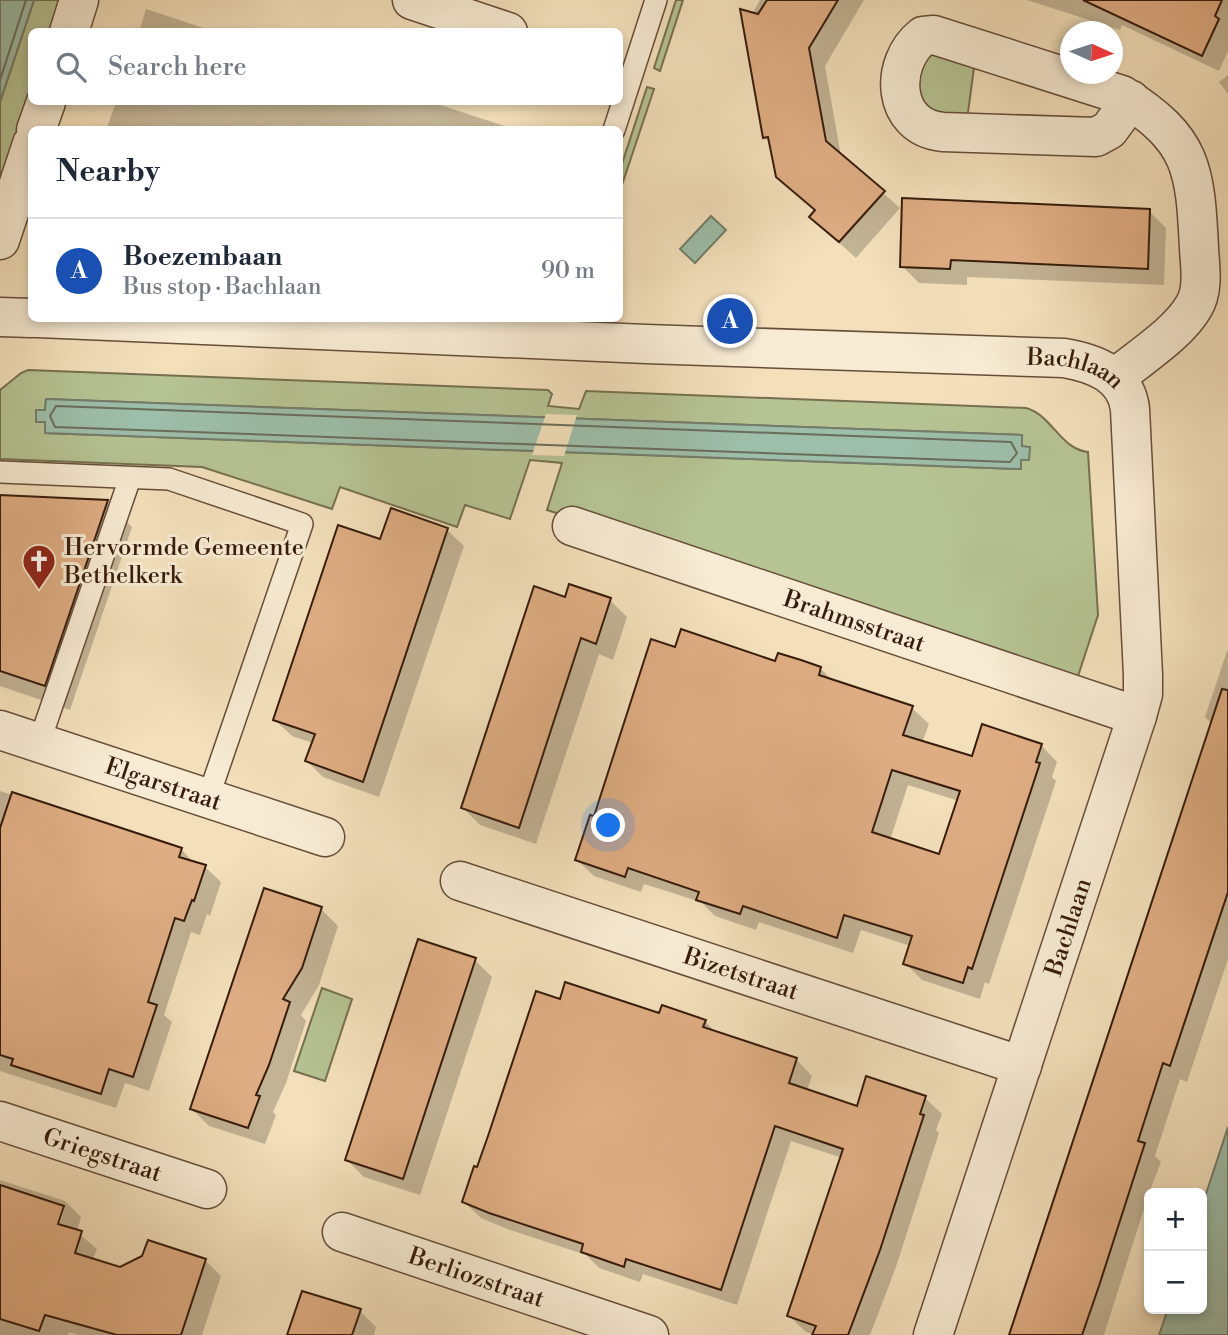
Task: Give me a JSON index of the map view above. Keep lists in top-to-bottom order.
{
  "streets": {
    "street": [
      "Bachlaan",
      "Brahmsstraat",
      "Elgarstraat",
      "Bizetstraat",
      "Griegstraat",
      "Berliozstraat"
    ]
  },
  "crossings": [
    ["Bachlaan", "Brahmsstraat"],
    ["Bachlaan", "Bizetstraat"]
  ],
  "places": {
    "church": ["Hervormde Gemeente Bethelkerk"]
  },
  "north": "right",
  "page": {
    "search": "Search here",
    "heading": "Nearby",
    "list": [
      {
        "mark": "A",
        "name": "Boezembaan",
        "note": "Bus stop · Bachlaan",
        "value": "90 m"
      }
    ],
    "pins": "A",
    "map_buttons": ["+", "−"]
  }
}
